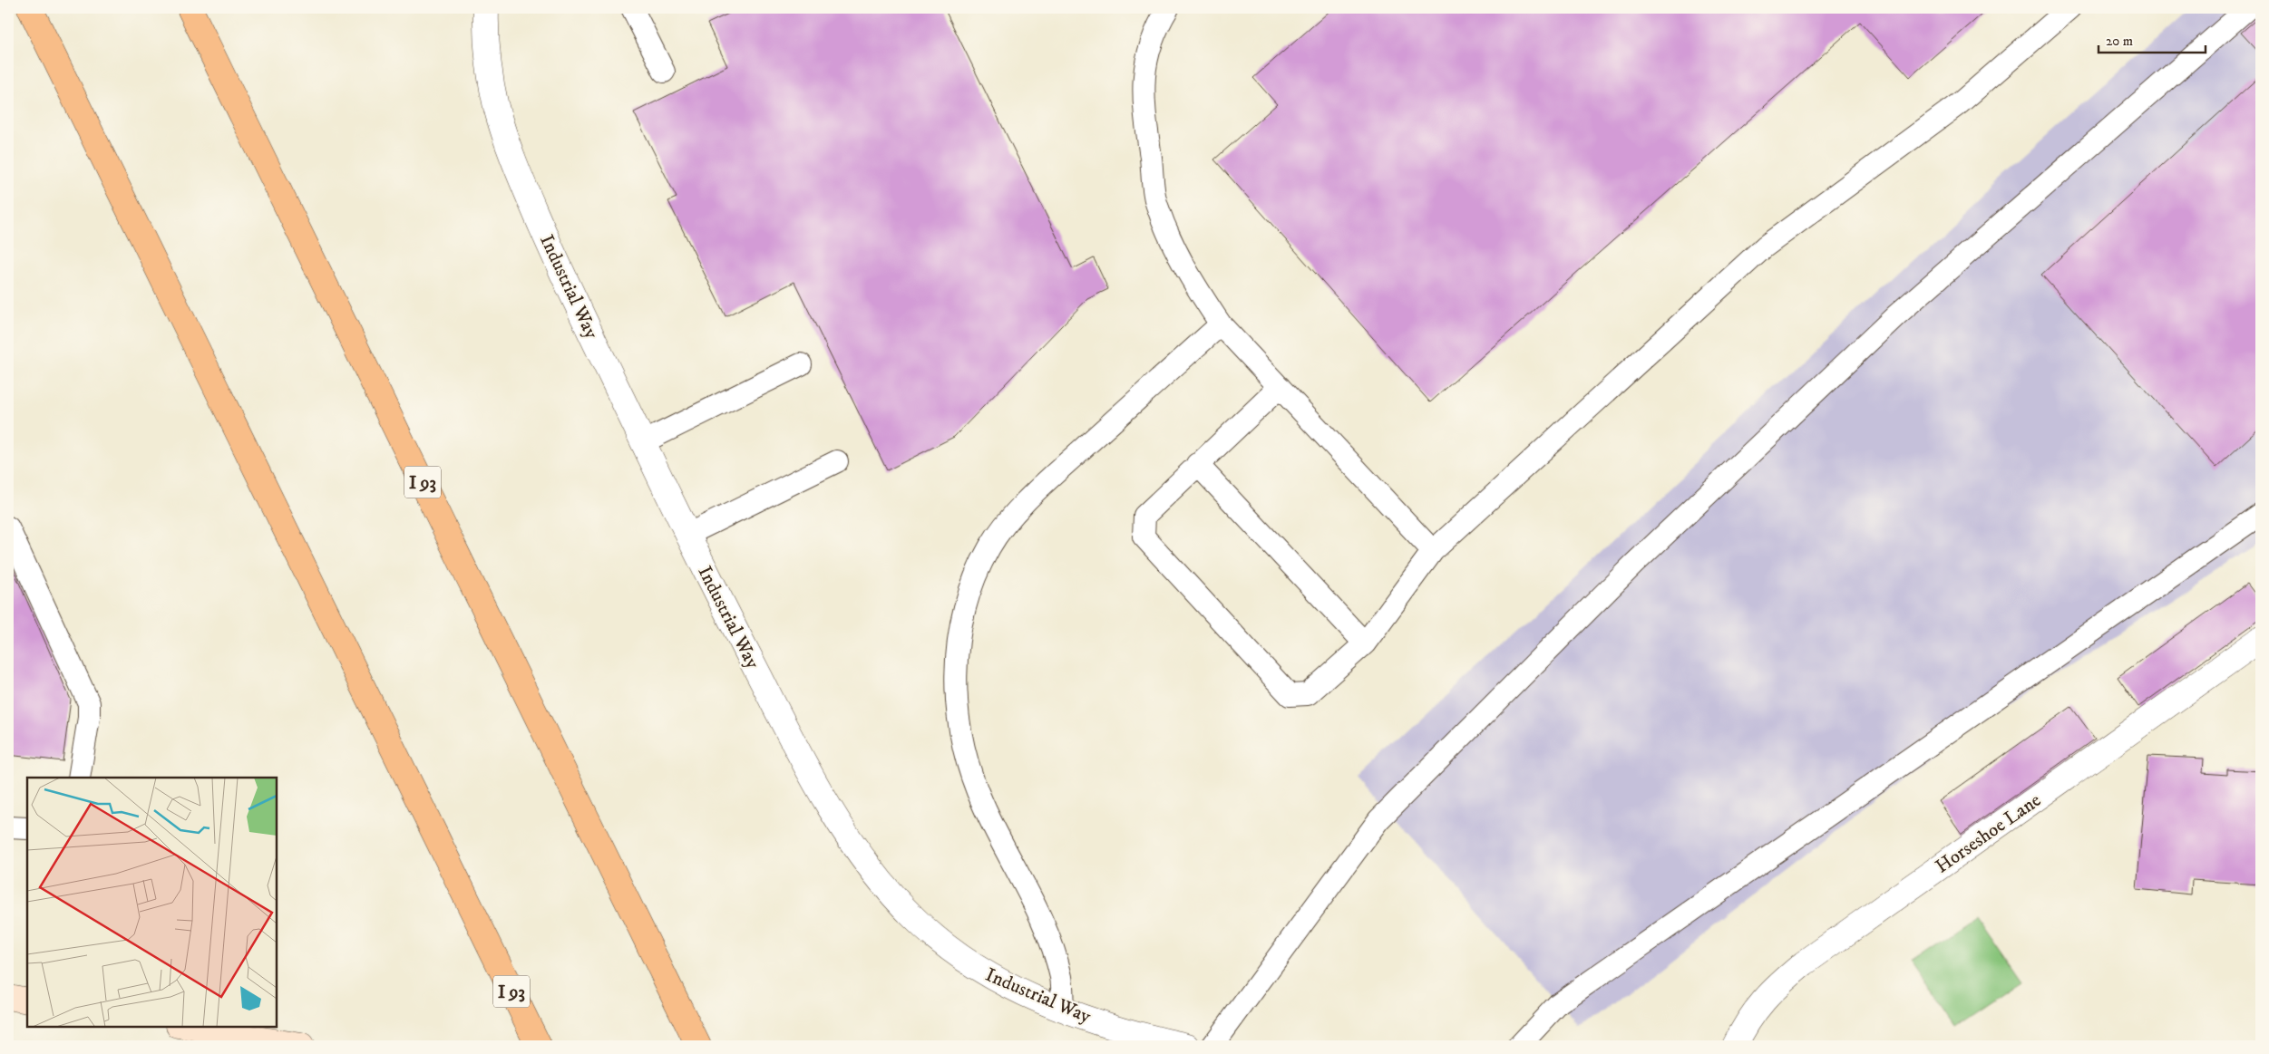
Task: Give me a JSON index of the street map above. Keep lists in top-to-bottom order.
{
  "streets": {
    "highway": ["I 93"],
    "street": ["Industrial Way", "Horseshoe Lane"]
  },
  "scale_bar": "20 m"
}
